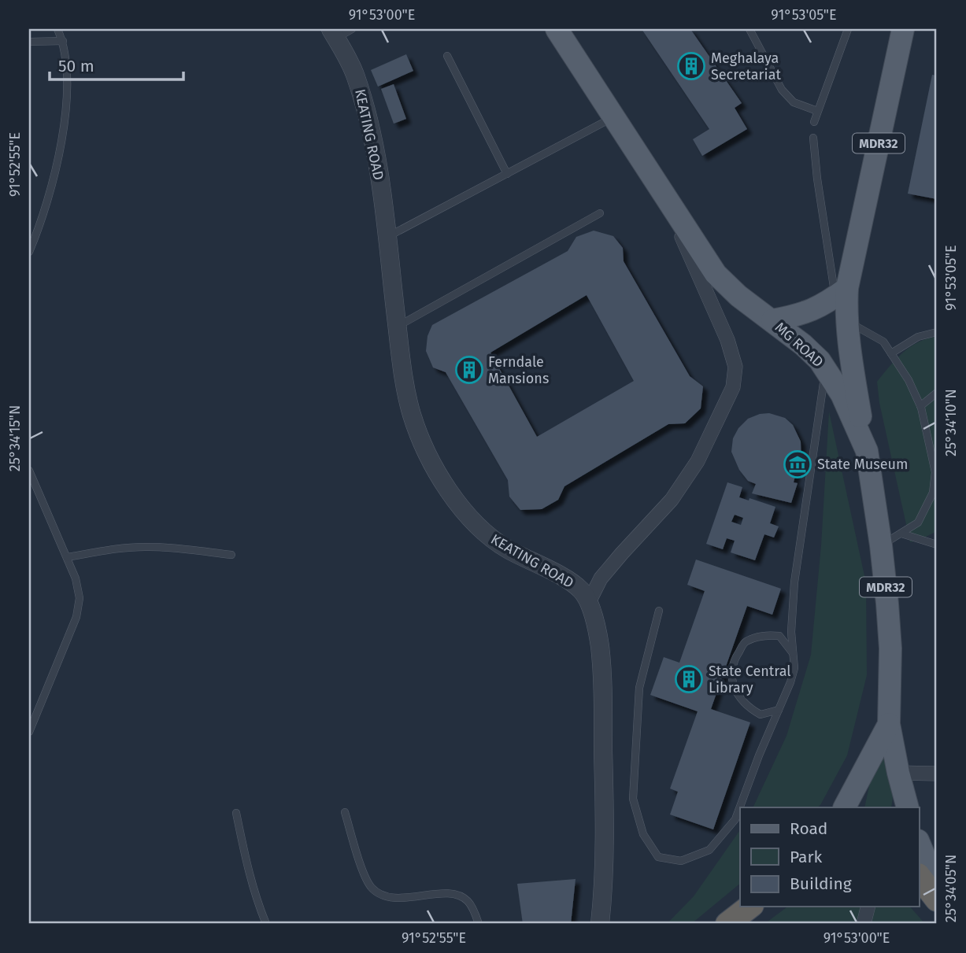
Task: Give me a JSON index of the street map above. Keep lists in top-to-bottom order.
{
  "streets": {
    "main road": ["MDR32", "MG ROAD"],
    "street": ["KEATING ROAD"]
  },
  "crossings": [
    ["MDR32", "MG ROAD"]
  ],
  "places": {
    "building": ["Meghalaya Secretariat", "Ferndale Mansions", "State Central Library"],
    "museum": ["State Museum"]
  },
  "legend": ["Road", "Park", "Building"],
  "scale_bar": "50 m",
  "coordinates": [
    "91°53'00\"E",
    "91°53'05\"E",
    "91°52'55\"E",
    "25°34'10\"N",
    "25°34'15\"N",
    "25°34'05\"N"
  ]
}
